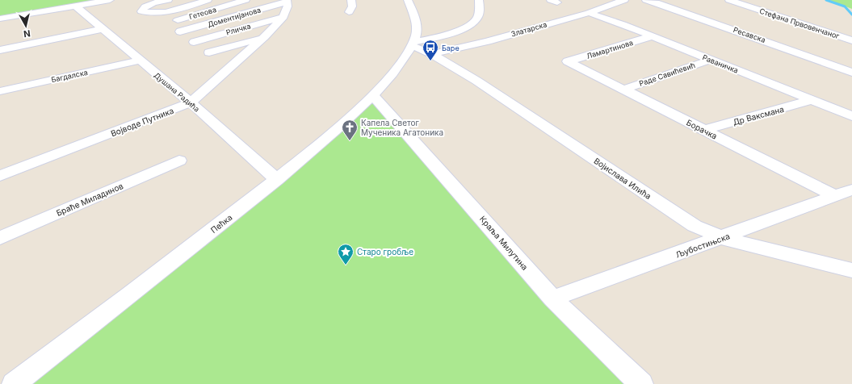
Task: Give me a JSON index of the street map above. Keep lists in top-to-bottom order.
{
  "streets": {
    "street": [
      "Гетеова",
      "Доментијанова",
      "Стефана Првовенчаног",
      "Рличка",
      "Златарска",
      "Ресавска",
      "Ламартинова",
      "Раваничка",
      "Раде Савићевић",
      "Багдалска",
      "Душана Радића",
      "Др Ваксмана",
      "Војводе Путника",
      "Борачка",
      "Војислава Илића",
      "Браће Миладинов",
      "Пећка",
      "Краља Милутина",
      "Љубостињска"
    ]
  },
  "crossings": [
    ["Доментијанова", "Војводе Путника"],
    ["Рличка", "Војводе Путника"],
    ["Златарска", "Раваничка"],
    ["Златарска", "Војислава Илића"],
    ["Ламартинова", "Раваничка"],
    ["Ламартинова", "Борачка"],
    ["Раваничка", "Раде Савићевић"],
    ["Раваничка", "Др Ваксмана"],
    ["Раде Савићевић", "Борачка"],
    ["Багдалска", "Душана Радића"],
    ["Душана Радића", "Војводе Путника"],
    ["Душана Радића", "Пећка"],
    ["Др Ваксмана", "Борачка"],
    ["Борачка", "Љубостињска"],
    ["Војислава Илића", "Пећка"],
    ["Војислава Илића", "Љубостињска"],
    ["Пећка", "Краља Милутина"],
    ["Краља Милутина", "Љубостињска"]
  ],
  "places": {
    "bus stop": ["Баре"],
    "church": ["Капела Светог Мученика Агатоника"],
    "place": ["Старо гробље"]
  },
  "north": "bottom"
}
